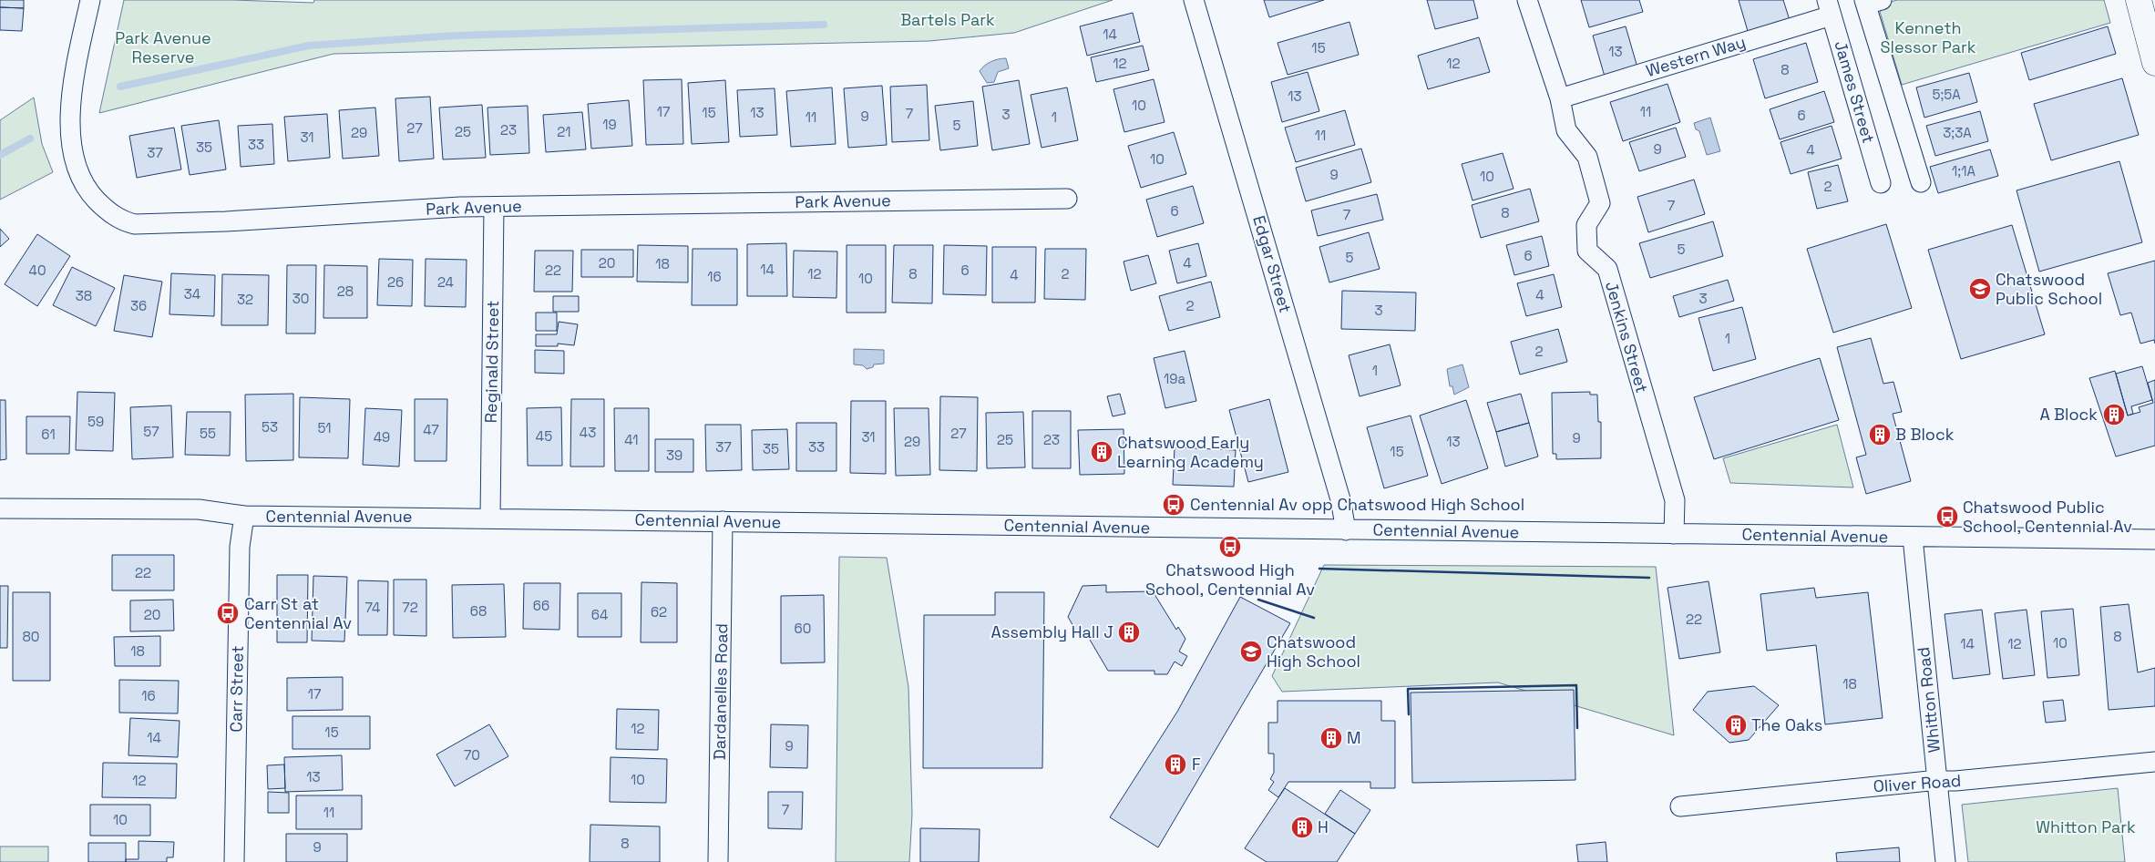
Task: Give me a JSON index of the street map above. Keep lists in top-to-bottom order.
{
  "streets": {
    "street": [
      "Western Way",
      "James Street",
      "Park Avenue",
      "Edgar Street",
      "Jenkins Street",
      "Reginald Street",
      "Centennial Avenue",
      "Carr Street",
      "Dardanelles Road",
      "Whitton Road",
      "Oliver Road"
    ]
  },
  "crossings": [
    ["Western Way", "James Street"],
    ["Western Way", "Jenkins Street"],
    ["Park Avenue", "Reginald Street"],
    ["Edgar Street", "Centennial Avenue"],
    ["Jenkins Street", "Centennial Avenue"],
    ["Reginald Street", "Centennial Avenue"],
    ["Centennial Avenue", "Carr Street"],
    ["Centennial Avenue", "Dardanelles Road"],
    ["Centennial Avenue", "Whitton Road"],
    ["Whitton Road", "Oliver Road"]
  ],
  "parks": [
    "Bartels Park",
    "Kenneth Slessor Park",
    "Park Avenue Reserve",
    "Whitton Park"
  ],
  "places": {
    "school or university": ["Chatswood Public School", "Chatswood High School"],
    "building": [
      "A Block",
      "B Block",
      "Chatswood Early Learning Academy",
      "Assembly Hall J",
      "The Oaks",
      "M",
      "F",
      "H"
    ],
    "bus stop": [
      "Centennial Av opp Chatswood High School",
      "Chatswood Public School, Centennial Av",
      "Chatswood High School, Centennial Av",
      "Carr St at Centennial Av"
    ]
  },
  "house_numbers": [
    "14",
    "15",
    "13",
    "12",
    "12",
    "8",
    "5;5A",
    "13",
    "10",
    "17",
    "11",
    "15",
    "13",
    "7",
    "3",
    "6",
    "9",
    "11",
    "1",
    "19",
    "5",
    "27",
    "23",
    "25",
    "21",
    "29",
    "3;3A",
    "11",
    "31",
    "33",
    "35",
    "9",
    "4",
    "37",
    "10",
    "1;1A",
    "9",
    "10",
    "2",
    "7",
    "6",
    "8",
    "7",
    "5",
    "6",
    "5",
    "20",
    "4",
    "18",
    "14",
    "40",
    "22",
    "6",
    "12",
    "8",
    "2",
    "4",
    "16",
    "10",
    "26",
    "24",
    "28",
    "34",
    "4",
    "38",
    "30",
    "3",
    "32",
    "36",
    "2",
    "3",
    "1",
    "2",
    "1",
    "19a",
    "59",
    "53",
    "51",
    "47",
    "57",
    "43",
    "55",
    "27",
    "61",
    "45",
    "49",
    "31",
    "9",
    "41",
    "25",
    "23",
    "29",
    "13",
    "37",
    "33",
    "35",
    "15",
    "39",
    "22",
    "66",
    "74",
    "72",
    "68",
    "62",
    "20",
    "64",
    "22",
    "60",
    "80",
    "8",
    "10",
    "14",
    "12",
    "18",
    "18",
    "17",
    "16",
    "12",
    "15",
    "14",
    "9",
    "70",
    "13",
    "10",
    "12",
    "7",
    "11",
    "10",
    "8",
    "9"
  ]
}
